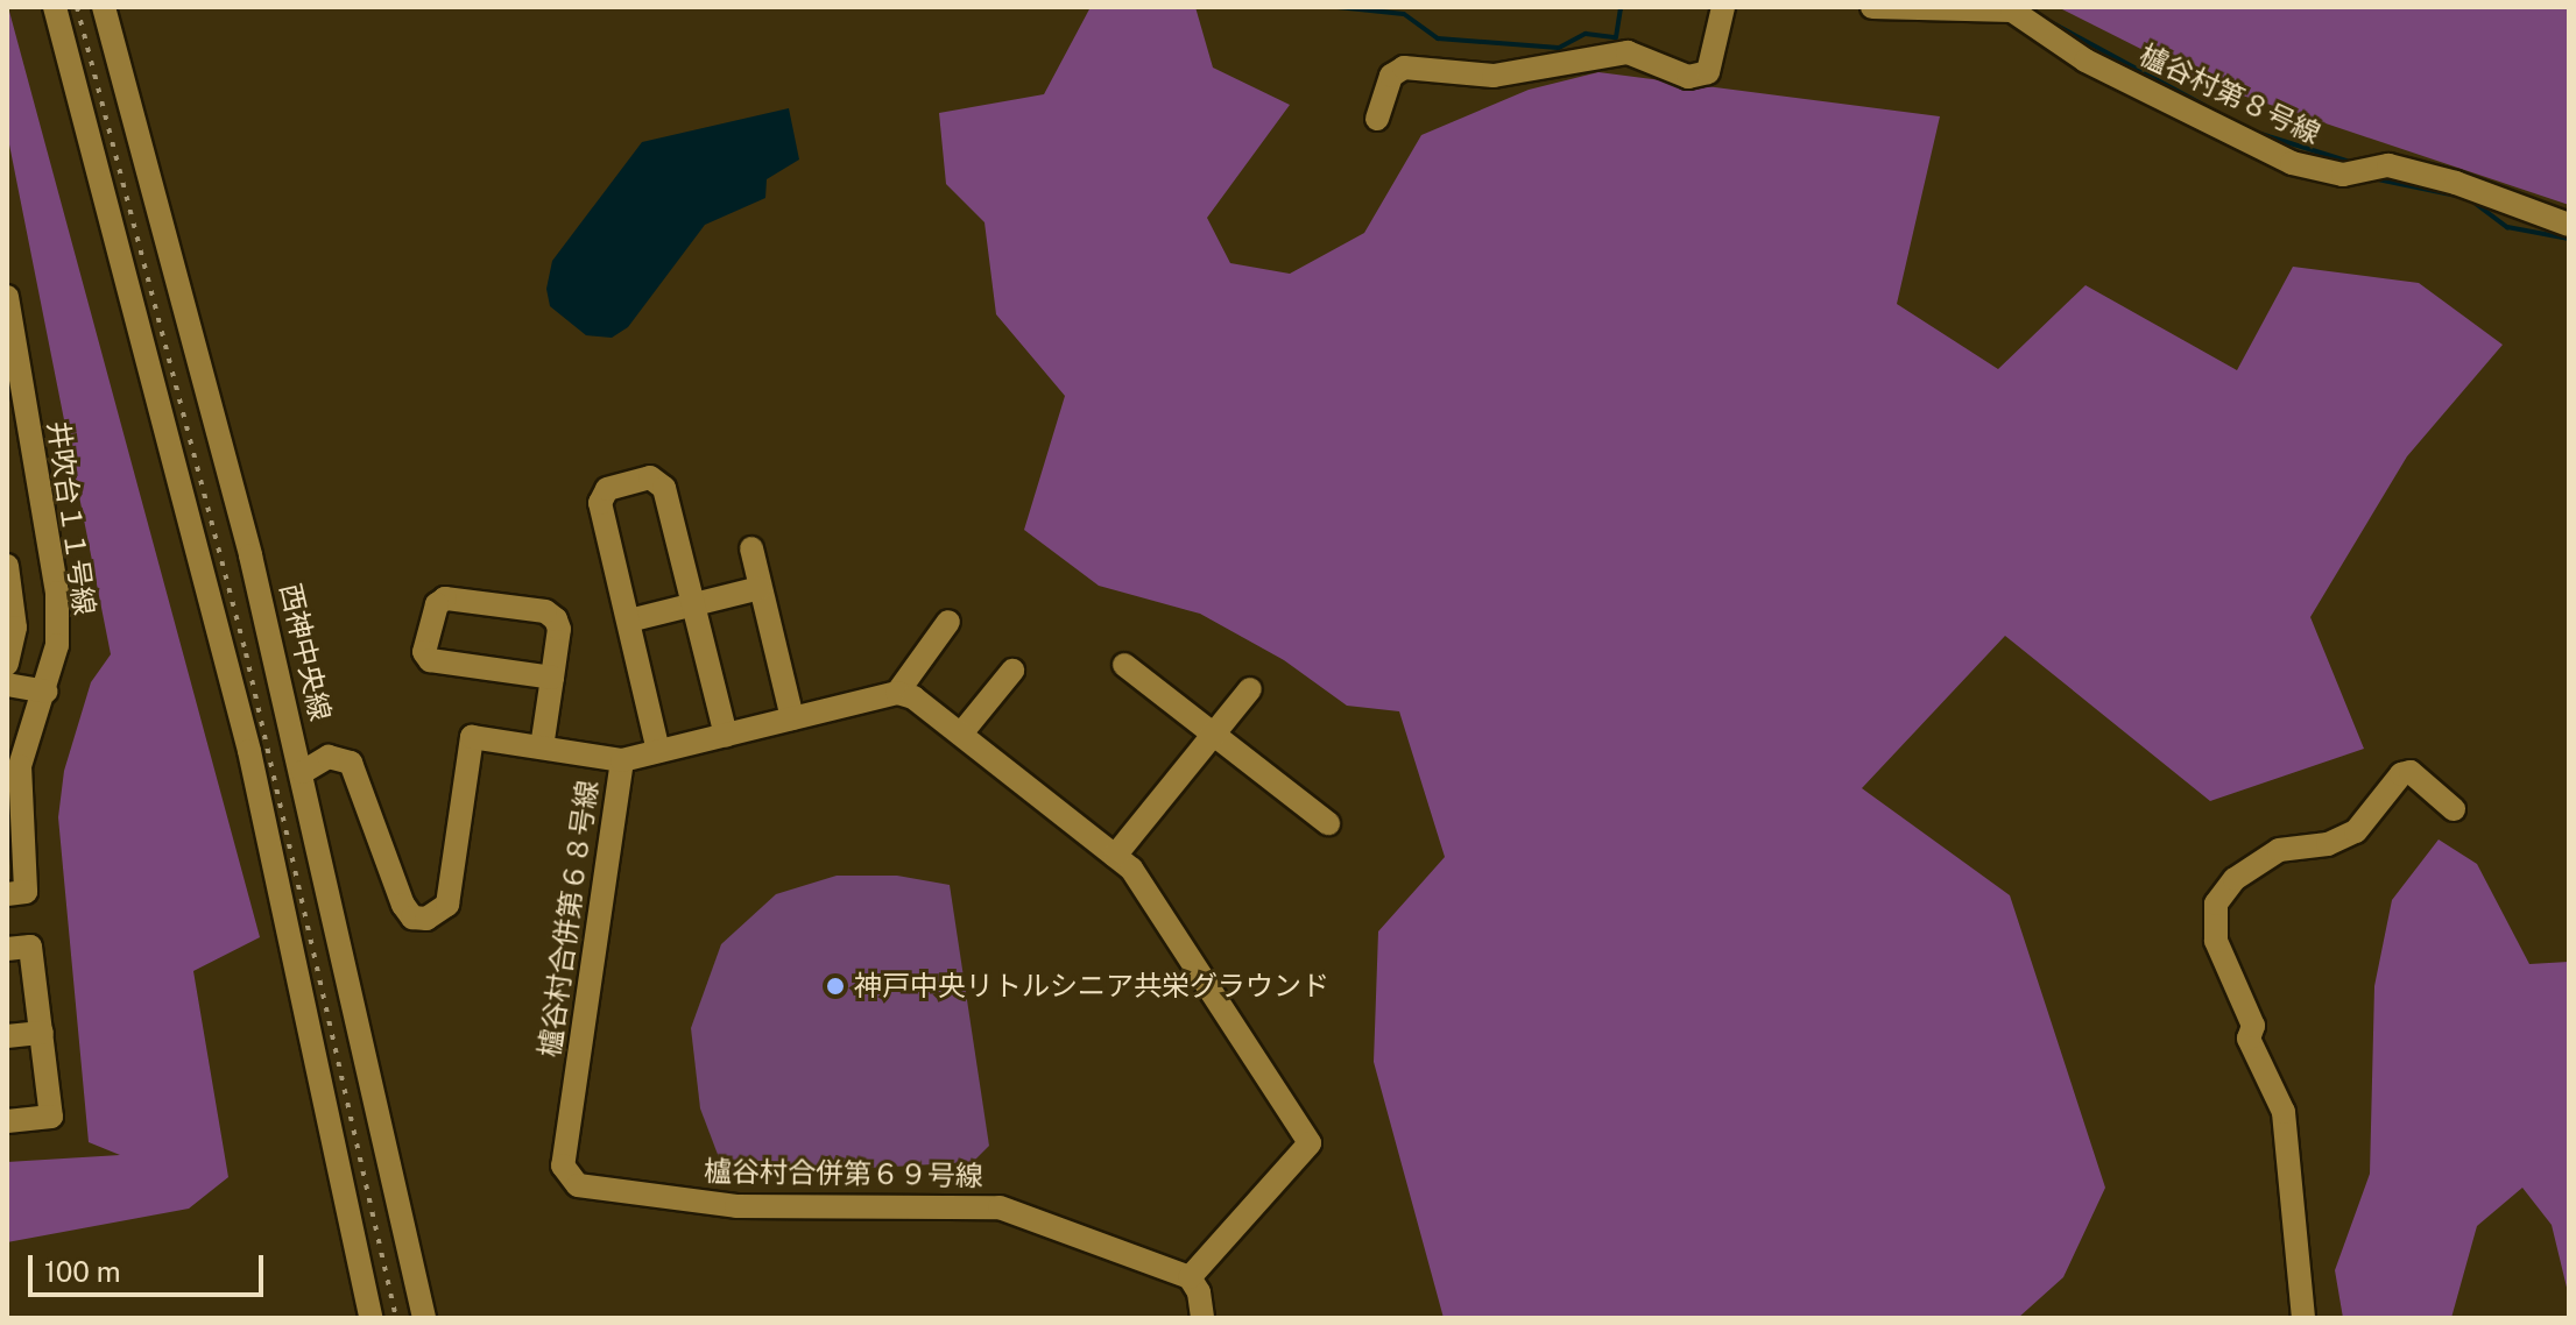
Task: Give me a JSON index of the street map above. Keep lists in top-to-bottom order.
{
  "streets": {
    "street": [
      "櫨谷村第８号線",
      "井吹台１１号線",
      "西神中央線",
      "櫨谷村合併第６８号線",
      "櫨谷村合併第６９号線"
    ]
  },
  "crossings": [
    ["西神中央線", "櫨谷村合併第６８号線"],
    ["櫨谷村合併第６８号線", "櫨谷村合併第６９号線"]
  ],
  "places": ["神戸中央リトルシニア共栄グラウンド"],
  "scale_bar": "100 m"
}
